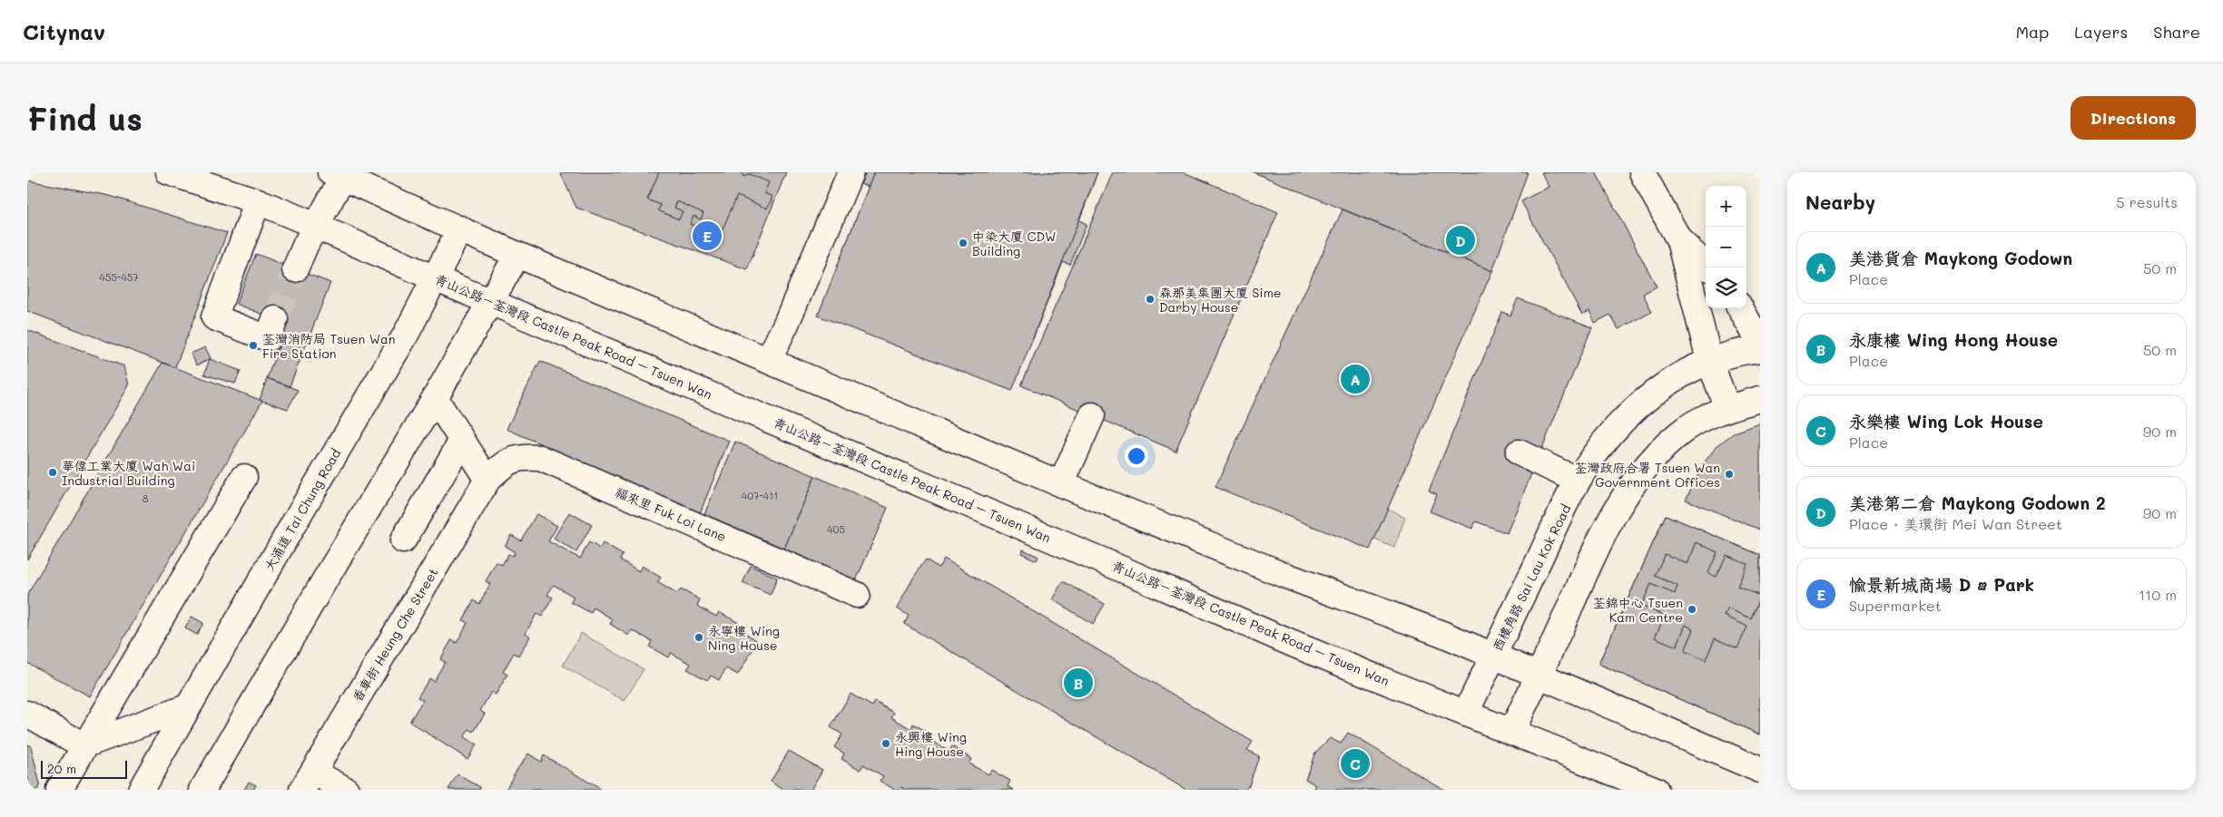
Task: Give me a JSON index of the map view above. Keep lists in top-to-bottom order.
{
  "streets": {
    "main road": [
      "青山公路－荃灣段 Castle Peak Road – Tsuen Wan",
      "大涌道 Tai Chung Road",
      "福來里 Fuk Loi Lane",
      "西樓角路 Sai Lau Kok Road",
      "香車街 Heung Che Street"
    ]
  },
  "crossings": [
    ["青山公路－荃灣段 Castle Peak Road – Tsuen Wan", "大涌道 Tai Chung Road"],
    ["青山公路－荃灣段 Castle Peak Road – Tsuen Wan", "西樓角路 Sai Lau Kok Road"],
    ["福來里 Fuk Loi Lane", "香車街 Heung Che Street"]
  ],
  "places": [
    "中染大廈 CDW Building",
    "森那美集團大廈 Sime Darby House",
    "荃灣消防局 Tsuen Wan Fire Station",
    "華偉工業大廈 Wah Wai Industrial Building",
    "荃灣政府合署 Tsuen Wan Government Offices",
    "荃錦中心 Tsuen Kam Centre",
    "永寧樓 Wing Ning House",
    "永興樓 Wing Hing House"
  ],
  "house_numbers": [
    "455-457",
    "407-411",
    "8",
    "405"
  ],
  "scale_bar": "20 m",
  "page": {
    "header": "Citynav",
    "nav": ["Map", "Layers", "Share"],
    "buttons": "Directions",
    "title": "Find us",
    "heading": ["Nearby", "5 results"],
    "map_buttons": ["+", "−"],
    "pins": [
      "E",
      "D",
      "A",
      "B",
      "C"
    ],
    "list": [
      {
        "mark": "A",
        "name": "美港貨倉 Maykong Godown",
        "note": "Place",
        "value": "50 m"
      },
      {
        "mark": "B",
        "name": "永康樓 Wing Hong House",
        "note": "Place",
        "value": "50 m"
      },
      {
        "mark": "C",
        "name": "永樂樓 Wing Lok House",
        "note": "Place",
        "value": "90 m"
      },
      {
        "mark": "D",
        "name": "美港第二倉 Maykong Godown 2",
        "note": "Place · 美環街 Mei Wan Street",
        "value": "90 m"
      },
      {
        "mark": "E",
        "name": "愉景新城商場 D • Park",
        "note": "Supermarket",
        "value": "110 m"
      }
    ],
    "scale": "20 m"
  }
}
